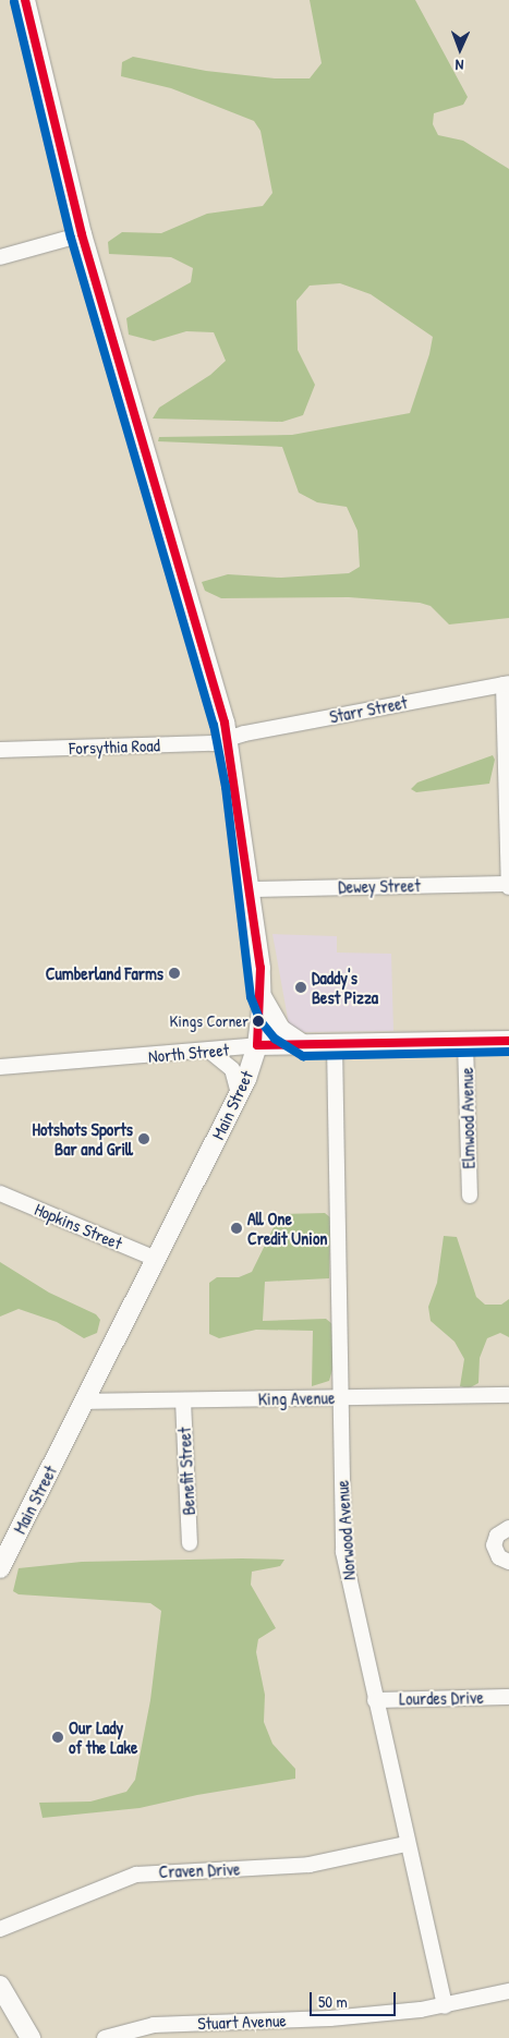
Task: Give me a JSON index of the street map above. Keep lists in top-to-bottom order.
{
  "streets": {
    "main road": ["North Street", "Main Street"],
    "street": [
      "Starr Street",
      "Forsythia Road",
      "Dewey Street",
      "Elmwood Avenue",
      "Hopkins Street",
      "King Avenue",
      "Benefit Street",
      "Norwood Avenue",
      "Lourdes Drive",
      "Craven Drive",
      "Stuart Avenue"
    ]
  },
  "crossings": [
    ["Starr Street", "Forsythia Road"],
    ["Starr Street", "Main Street"],
    ["Forsythia Road", "Main Street"],
    ["Dewey Street", "Main Street"],
    ["North Street", "Main Street"],
    ["North Street", "Elmwood Avenue"],
    ["North Street", "Norwood Avenue"],
    ["Main Street", "Hopkins Street"],
    ["Main Street", "King Avenue"],
    ["King Avenue", "Benefit Street"],
    ["King Avenue", "Norwood Avenue"],
    ["Norwood Avenue", "Lourdes Drive"],
    ["Norwood Avenue", "Craven Drive"],
    ["Norwood Avenue", "Stuart Avenue"]
  ],
  "places": [
    "Cumberland Farms",
    "Daddy's Best Pizza",
    "Kings Corner",
    "Hotshots Sports Bar and Grill",
    "All One Credit Union",
    "Our Lady of the Lake"
  ],
  "scale_bar": "50 m",
  "north": "bottom"
}
